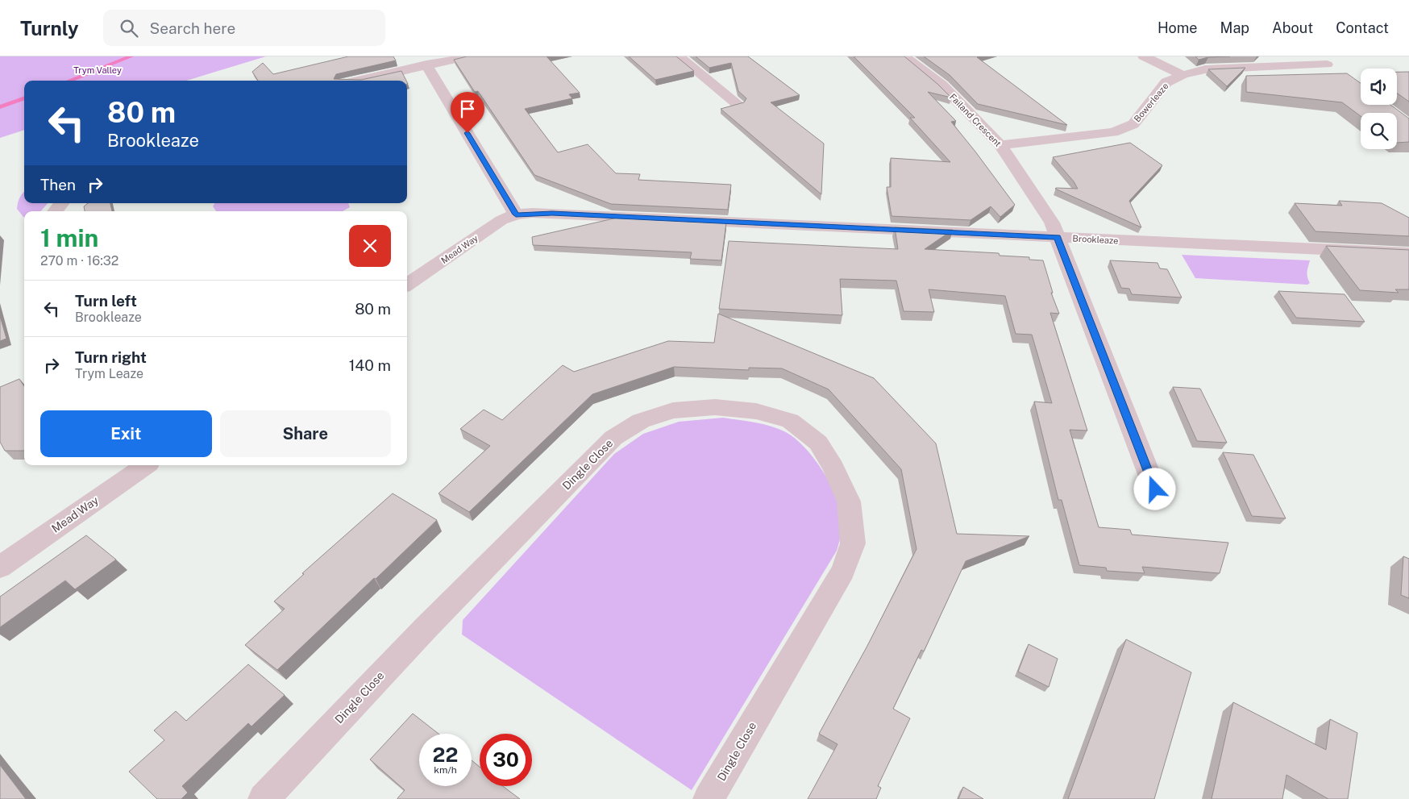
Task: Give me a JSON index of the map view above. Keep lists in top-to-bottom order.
{
  "streets": {
    "street": [
      "Bowerleaze",
      "Failand Crescent",
      "Brookleaze",
      "Mead Way",
      "Dingle Close"
    ]
  },
  "crossings": [
    ["Bowerleaze", "Failand Crescent"],
    ["Failand Crescent", "Brookleaze"],
    ["Brookleaze", "Mead Way"]
  ],
  "parks": ["Trym Valley"],
  "page": {
    "header": "Turnly",
    "search": "Search here",
    "nav": [
      "Home",
      "Map",
      "About",
      "Contact"
    ],
    "turn": ["80 m", "Brookleaze"],
    "then": "Then",
    "heading": ["1 min", "270 m · 16:32"],
    "list": [
      {
        "name": "Turn left",
        "note": "Brookleaze",
        "value": "80 m"
      },
      {
        "name": "Turn right",
        "note": "Trym Leaze",
        "value": "140 m"
      }
    ],
    "buttons": ["Exit", "Share"],
    "speed": "22 km/h",
    "limit": "30"
  }
}
